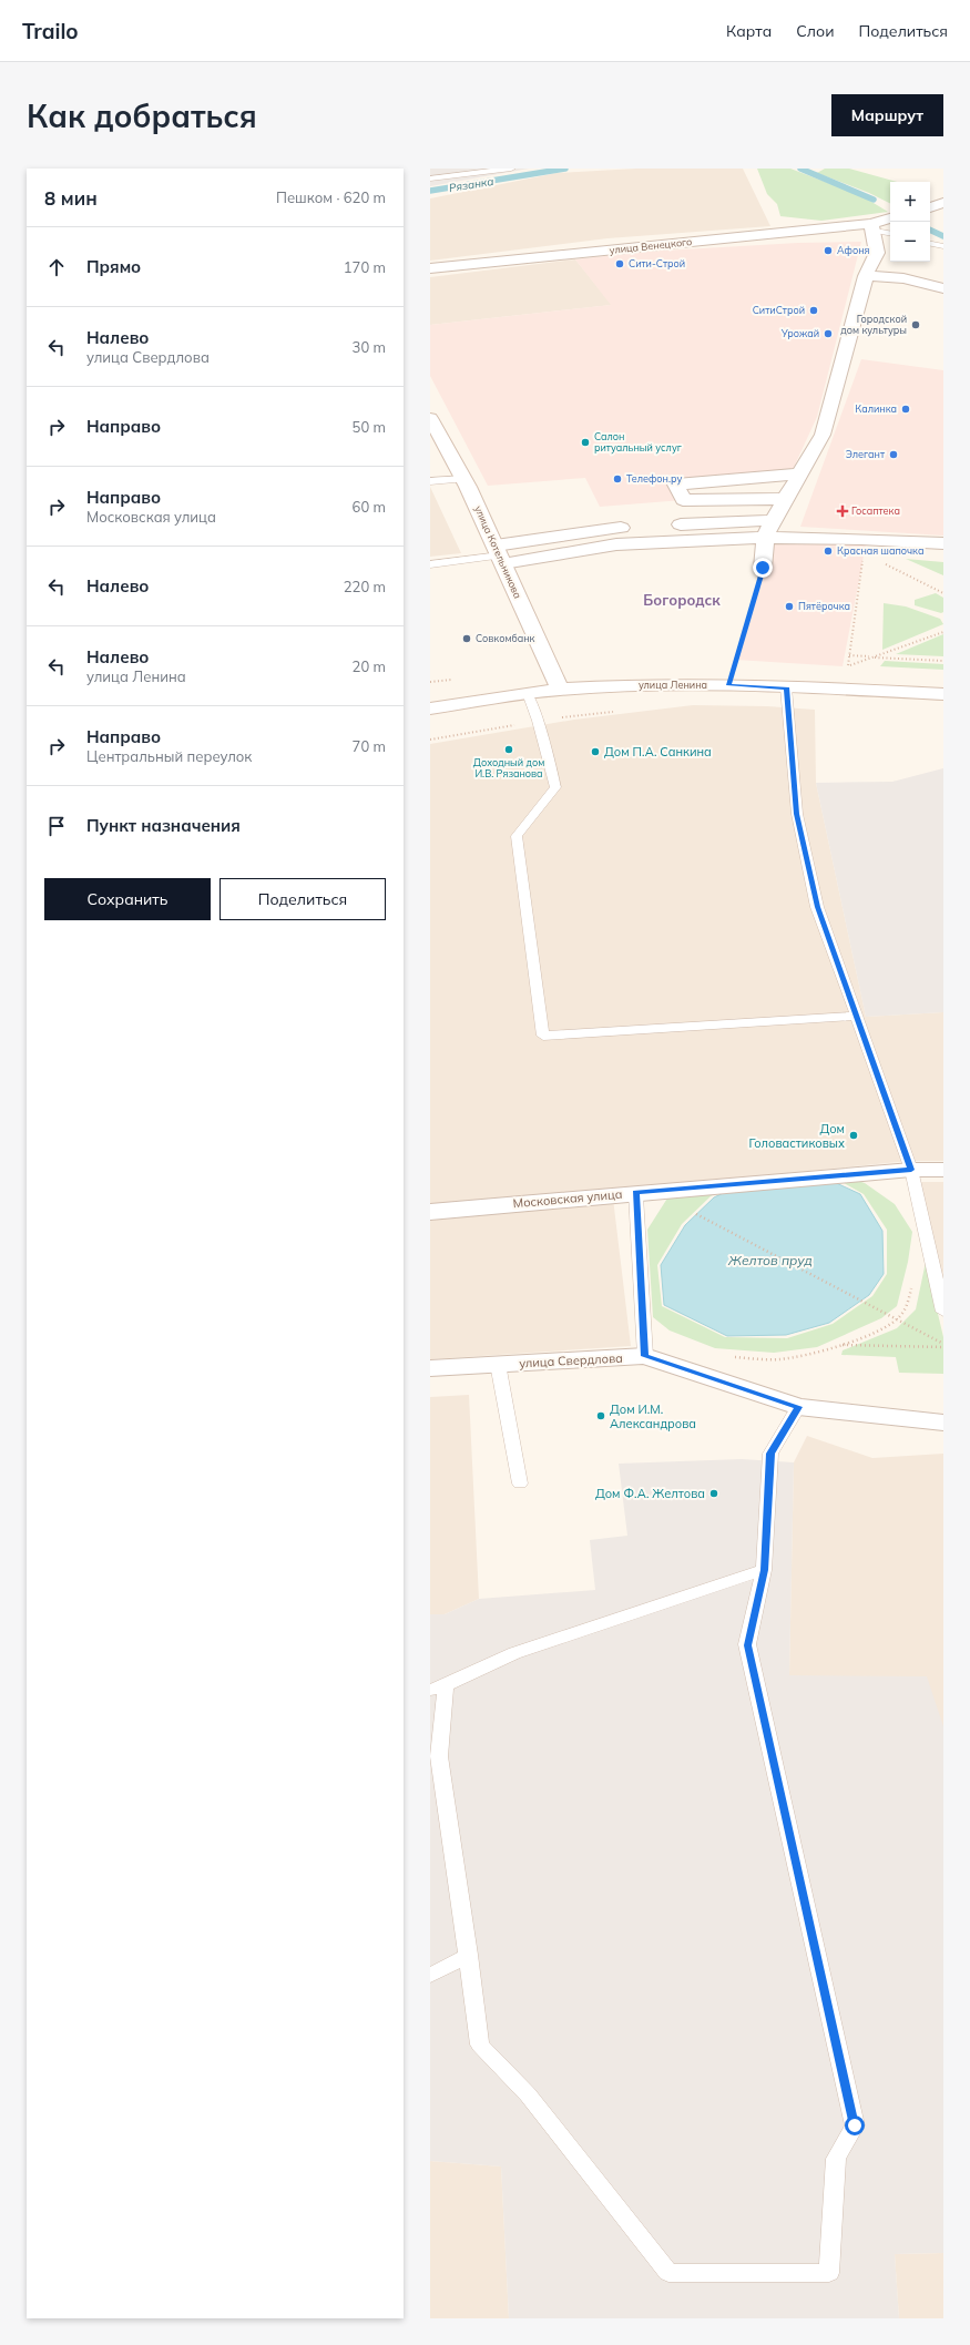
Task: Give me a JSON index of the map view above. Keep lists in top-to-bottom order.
{
  "streets": {
    "street": [
      "улица Венецкого",
      "улица Котельникова",
      "улица Ленина",
      "Московская улица",
      "улица Свердлова"
    ]
  },
  "crossings": [
    ["улица Котельникова", "улица Ленина"]
  ],
  "districts": ["Богородск"],
  "water": ["Рязанка", "Желтов пруд"],
  "places": {
    "other": [
      "Афоня",
      "Сити-Строй",
      "СитиСтрой",
      "Городской дом культуры",
      "Урожай",
      "Калинка",
      "Салон ритуальный услуг",
      "Элегант",
      "Телефон.ру",
      "Красная шапочка",
      "Пятёрочка",
      "Совкомбанк",
      "Доходный дом И.В. Рязанова",
      "Дом П.А. Санкина",
      "Дом Головастиковых",
      "Дом И.М. Александрова",
      "Дом Ф.А. Желтова"
    ],
    "health": ["Госаптека"]
  },
  "page": {
    "header": "Trailo",
    "nav": ["Карта", "Слои", "Поделиться"],
    "buttons": [
      "Маршрут",
      ["Сохранить", "Поделиться"]
    ],
    "title": "Как добраться",
    "heading": ["8 мин", "Пешком · 620 m"],
    "map_buttons": ["+", "−"],
    "list": [
      ["Прямо", "170 m"],
      ["Налево", "улица Свердлова", "30 m"],
      ["Направо", "50 m"],
      ["Направо", "Московская улица", "60 m"],
      ["Налево", "220 m"],
      ["Налево", "улица Ленина", "20 m"],
      ["Направо", "Центральный переулок", "70 m"],
      "Пункт назначения"
    ]
  }
}
